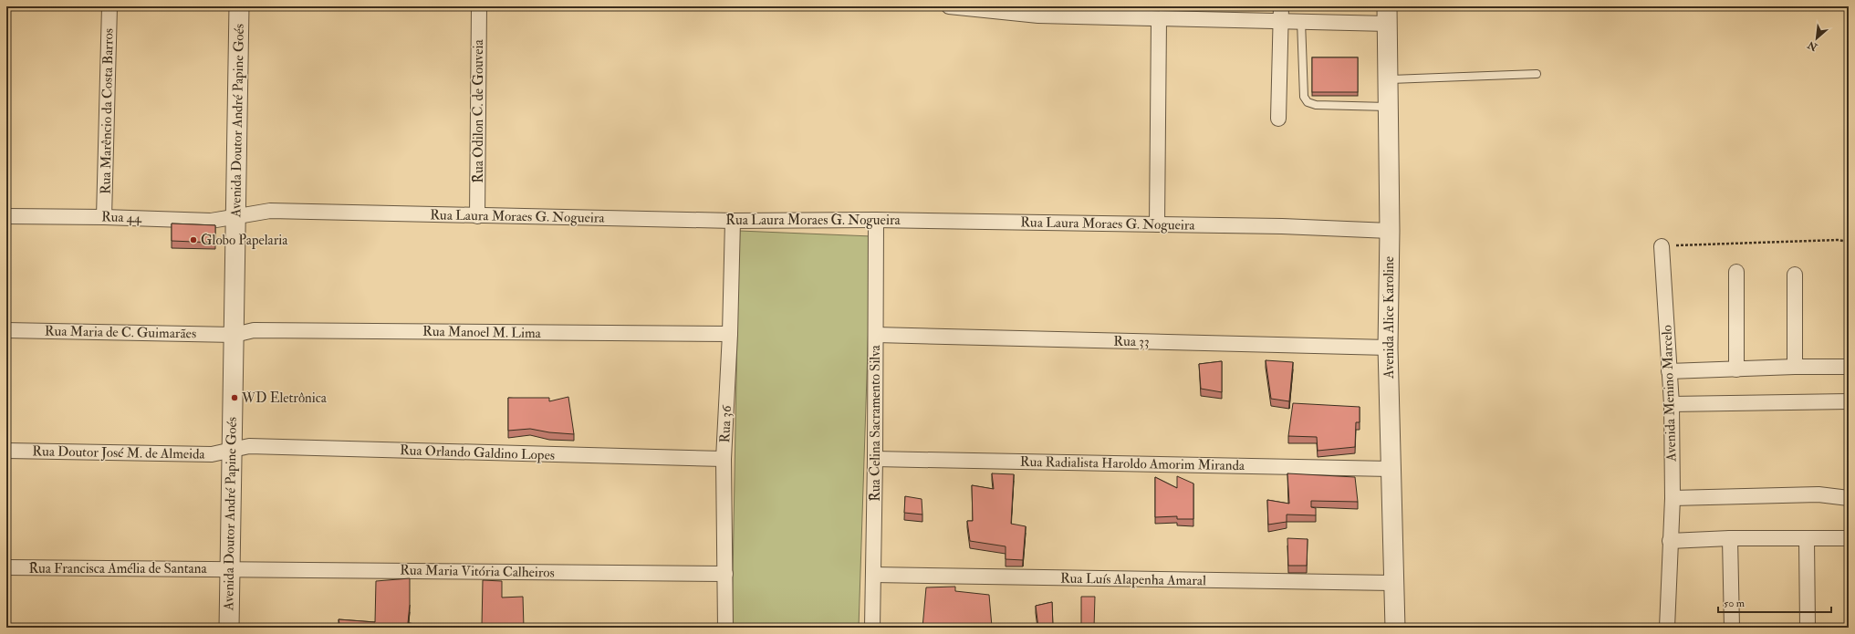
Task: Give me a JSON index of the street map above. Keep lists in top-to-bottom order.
{
  "streets": {
    "street": [
      "Rua Marêncio da Costa Barros",
      "Rua Odilon C. de Gouveia",
      "Avenida Doutor André Papine Goés",
      "Rua Laura Moraes G. Nogueira",
      "Rua 44",
      "Avenida Alice Karoline",
      "Rua Maria de C. Guimarães",
      "Rua Manoel M. Lima",
      "Rua 33",
      "Avenida Menino Marcelo",
      "Rua Celina Sacramento Silva",
      "Rua 36",
      "Rua Doutor José M. de Almeida",
      "Rua Orlando Galdino Lopes",
      "Rua Radialista Haroldo Amorim Miranda",
      "Rua Francisca Amélia de Santana",
      "Rua Maria Vitória Calheiros",
      "Rua Luís Alapenha Amaral"
    ]
  },
  "crossings": [
    ["Rua Marêncio da Costa Barros", "Rua 44"],
    ["Rua Odilon C. de Gouveia", "Rua Laura Moraes G. Nogueira"],
    ["Avenida Doutor André Papine Goés", "Rua Laura Moraes G. Nogueira"],
    ["Avenida Doutor André Papine Goés", "Rua 44"],
    ["Avenida Doutor André Papine Goés", "Rua Maria de C. Guimarães"],
    ["Avenida Doutor André Papine Goés", "Rua Manoel M. Lima"],
    ["Avenida Doutor André Papine Goés", "Rua Doutor José M. de Almeida"],
    ["Avenida Doutor André Papine Goés", "Rua Orlando Galdino Lopes"],
    ["Avenida Doutor André Papine Goés", "Rua Francisca Amélia de Santana"],
    ["Avenida Doutor André Papine Goés", "Rua Maria Vitória Calheiros"],
    ["Rua Laura Moraes G. Nogueira", "Rua 44"],
    ["Rua Laura Moraes G. Nogueira", "Avenida Alice Karoline"],
    ["Rua Laura Moraes G. Nogueira", "Rua Celina Sacramento Silva"],
    ["Rua Laura Moraes G. Nogueira", "Rua 36"],
    ["Avenida Alice Karoline", "Rua 33"],
    ["Avenida Alice Karoline", "Rua Radialista Haroldo Amorim Miranda"],
    ["Avenida Alice Karoline", "Rua Luís Alapenha Amaral"],
    ["Rua Maria de C. Guimarães", "Rua Manoel M. Lima"],
    ["Rua Manoel M. Lima", "Rua 36"],
    ["Rua 33", "Rua Celina Sacramento Silva"],
    ["Rua Celina Sacramento Silva", "Rua Radialista Haroldo Amorim Miranda"],
    ["Rua Celina Sacramento Silva", "Rua Luís Alapenha Amaral"],
    ["Rua 36", "Rua Orlando Galdino Lopes"],
    ["Rua 36", "Rua Maria Vitória Calheiros"],
    ["Rua Doutor José M. de Almeida", "Rua Orlando Galdino Lopes"],
    ["Rua Francisca Amélia de Santana", "Rua Maria Vitória Calheiros"]
  ],
  "places": ["Globo Papelaria", "WD Eletrônica"],
  "scale_bar": "50 m",
  "north": "bottom left"
}
